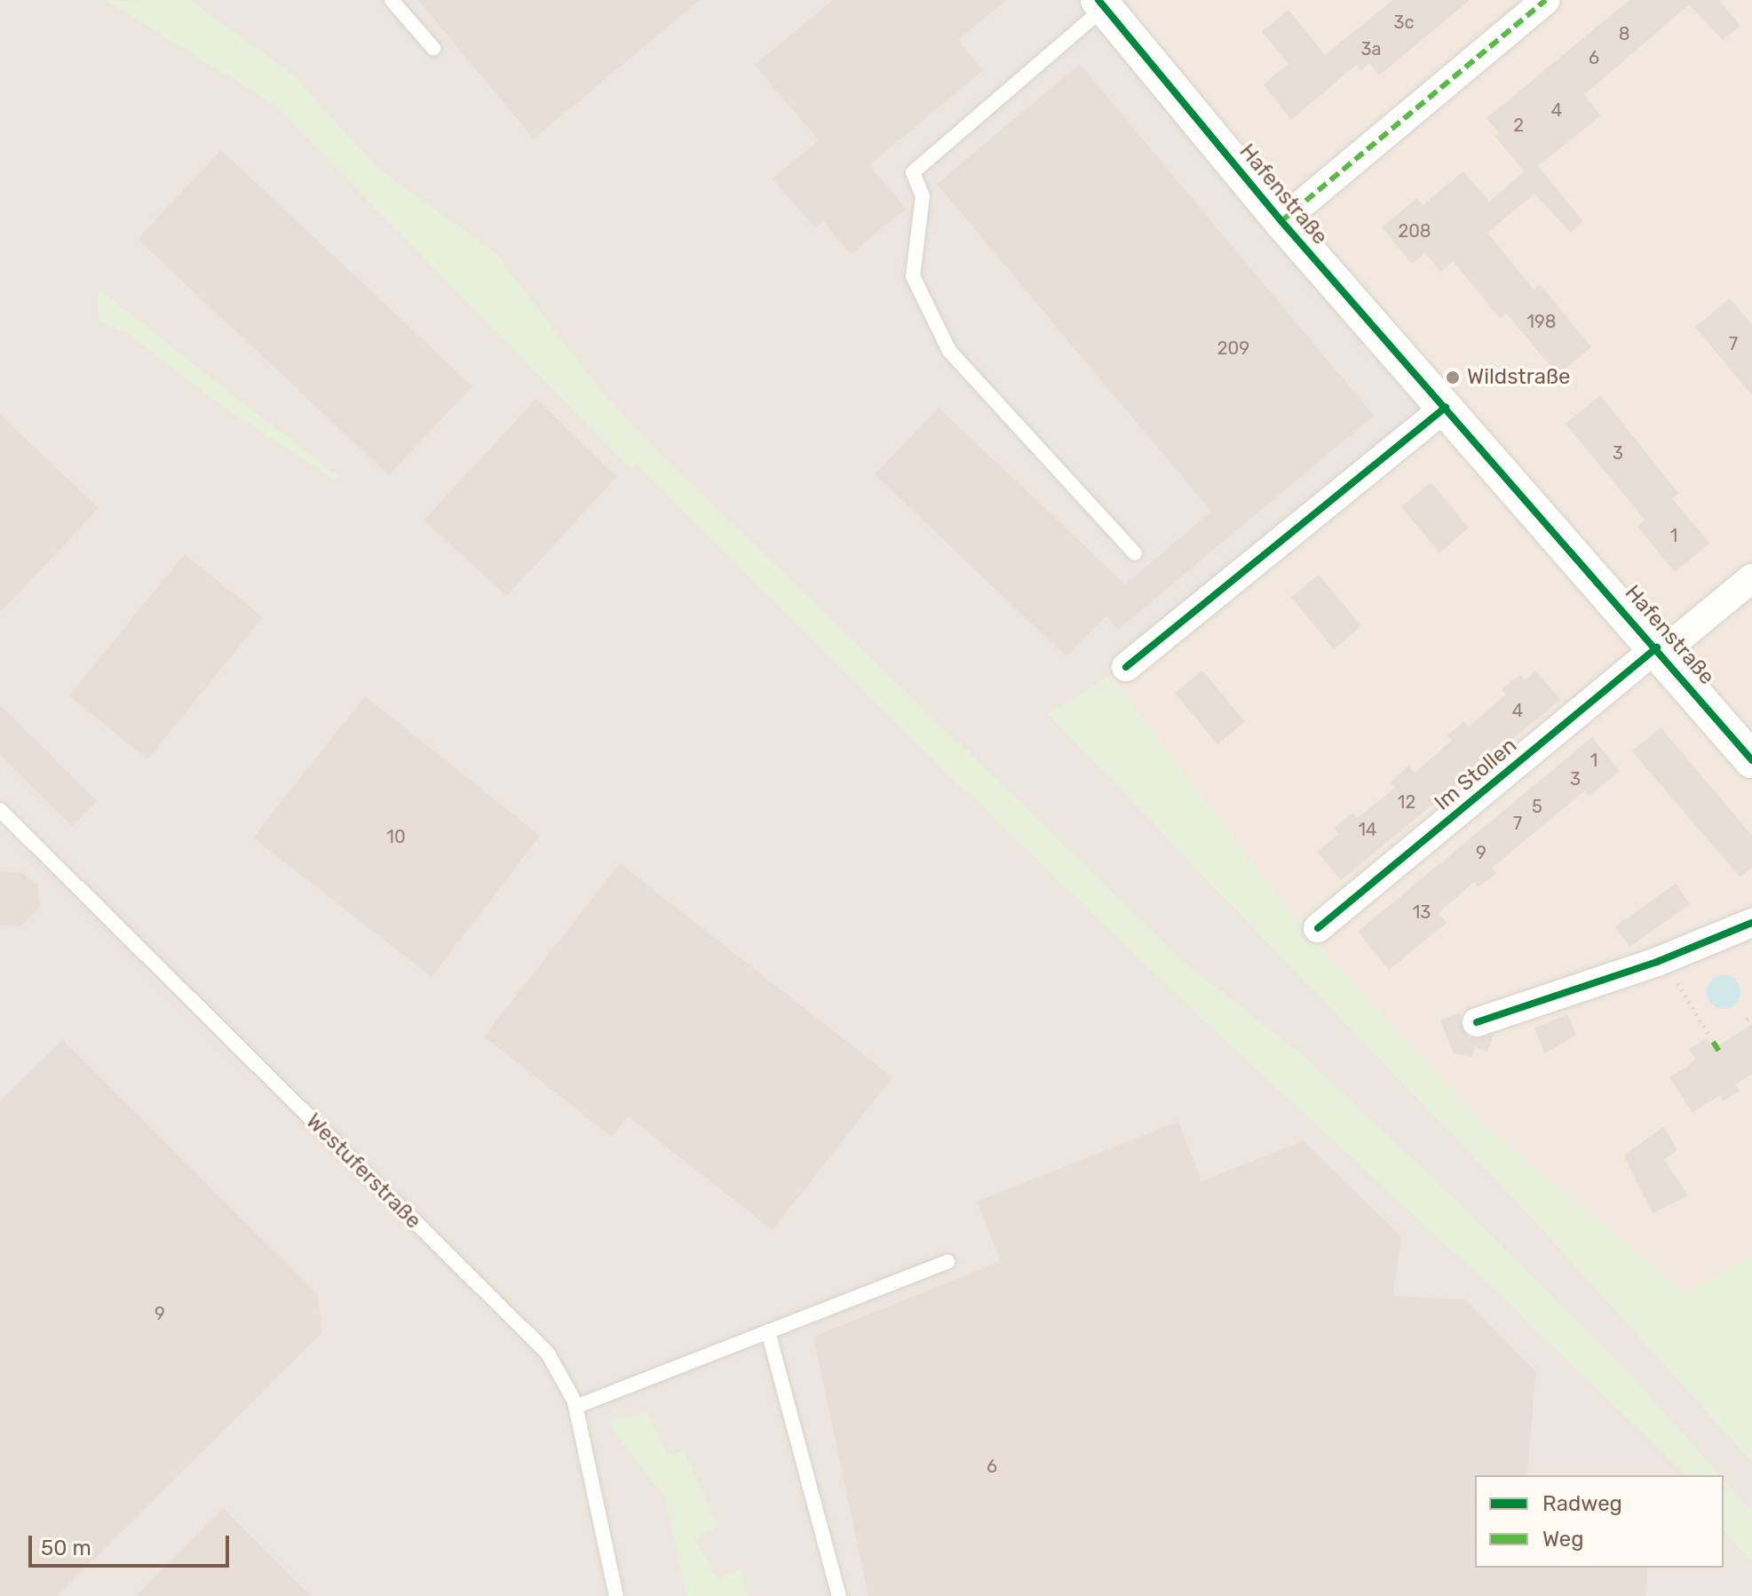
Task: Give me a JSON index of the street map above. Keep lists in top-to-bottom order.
{
  "streets": {
    "street": ["Hafenstraße", "Im Stollen"],
    "lane": ["Westuferstraße"]
  },
  "crossings": [
    ["Hafenstraße", "Im Stollen"]
  ],
  "places": ["Wildstraße"],
  "house_numbers": [
    "3c",
    "8",
    "3a",
    "6",
    "4",
    "2",
    "208",
    "198",
    "7",
    "209",
    "3",
    "1",
    "4",
    "1",
    "3",
    "12",
    "5",
    "7",
    "14",
    "10",
    "9",
    "13",
    "9",
    "6"
  ],
  "legend": ["Radweg", "Weg"],
  "scale_bar": "50 m"
}
